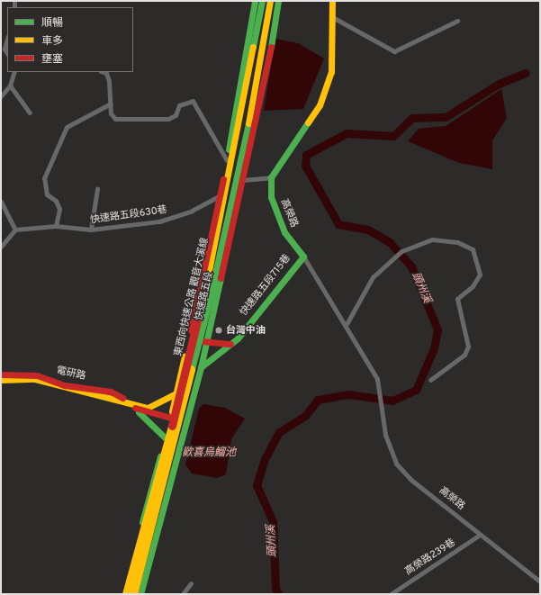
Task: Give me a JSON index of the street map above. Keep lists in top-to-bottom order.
{
  "streets": {
    "main road": [
      "高榮路",
      "快速路五段715巷",
      "快速路五段",
      "東西向快速公路 觀音大溪線",
      "電研路"
    ],
    "street": ["快速路五段630巷", "高榮路239巷"]
  },
  "crossings": [
    ["高榮路", "快速路五段715巷"],
    ["高榮路", "高榮路239巷"],
    ["快速路五段630巷", "快速路五段"],
    ["快速路五段715巷", "快速路五段"],
    ["快速路五段", "電研路"]
  ],
  "water": ["頭州溪", "歡喜烏鰡池"],
  "places": ["台灣中油"],
  "legend": ["順暢", "車多", "壅塞"]
}
